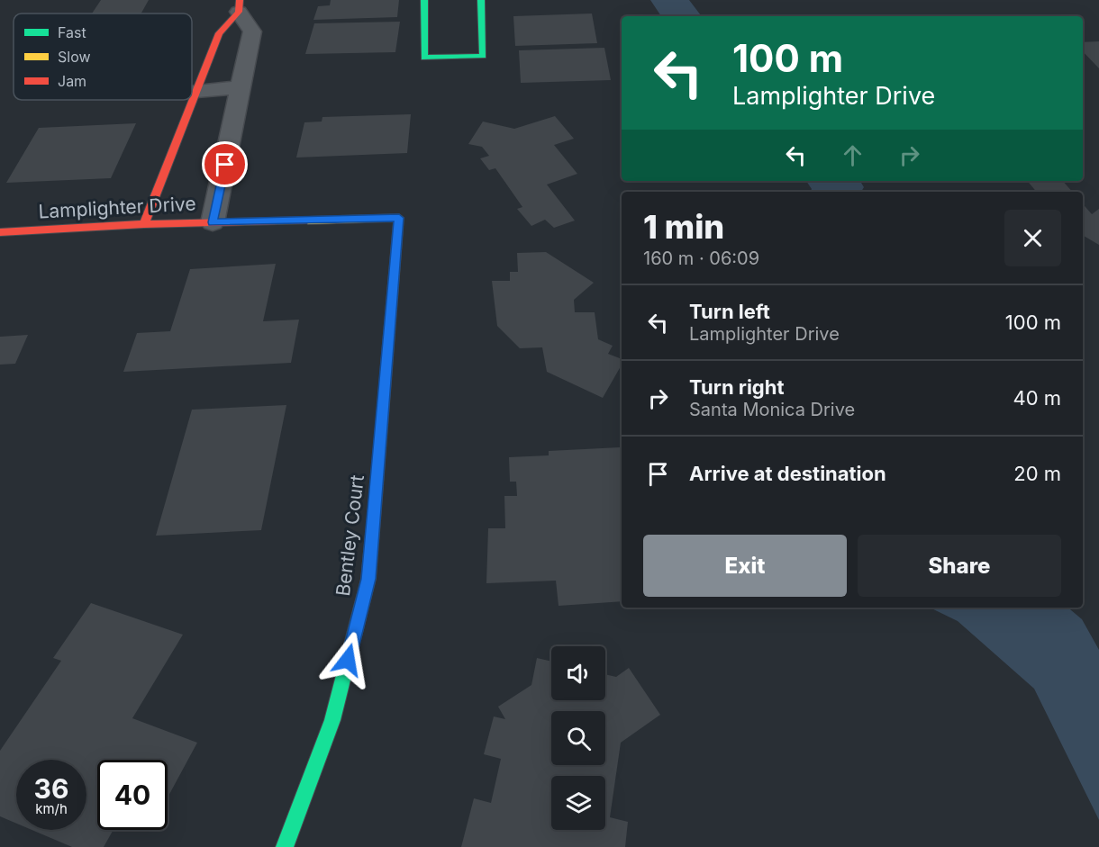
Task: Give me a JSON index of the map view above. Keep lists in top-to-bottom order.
{
  "streets": {
    "street": ["Lamplighter Drive", "Bentley Court"]
  },
  "crossings": [
    ["Lamplighter Drive", "Bentley Court"]
  ],
  "legend": ["Fast", "Slow", "Jam"],
  "page": {
    "turn": ["100 m", "Lamplighter Drive"],
    "heading": ["1 min", "160 m · 06:09"],
    "list": [
      {
        "name": "Turn left",
        "note": "Lamplighter Drive",
        "value": "100 m"
      },
      {
        "name": "Turn right",
        "note": "Santa Monica Drive",
        "value": "40 m"
      },
      {
        "name": "Arrive at destination",
        "value": "20 m"
      }
    ],
    "buttons": ["Exit", "Share"],
    "speed": "36 km/h",
    "limit": "40"
  }
}
